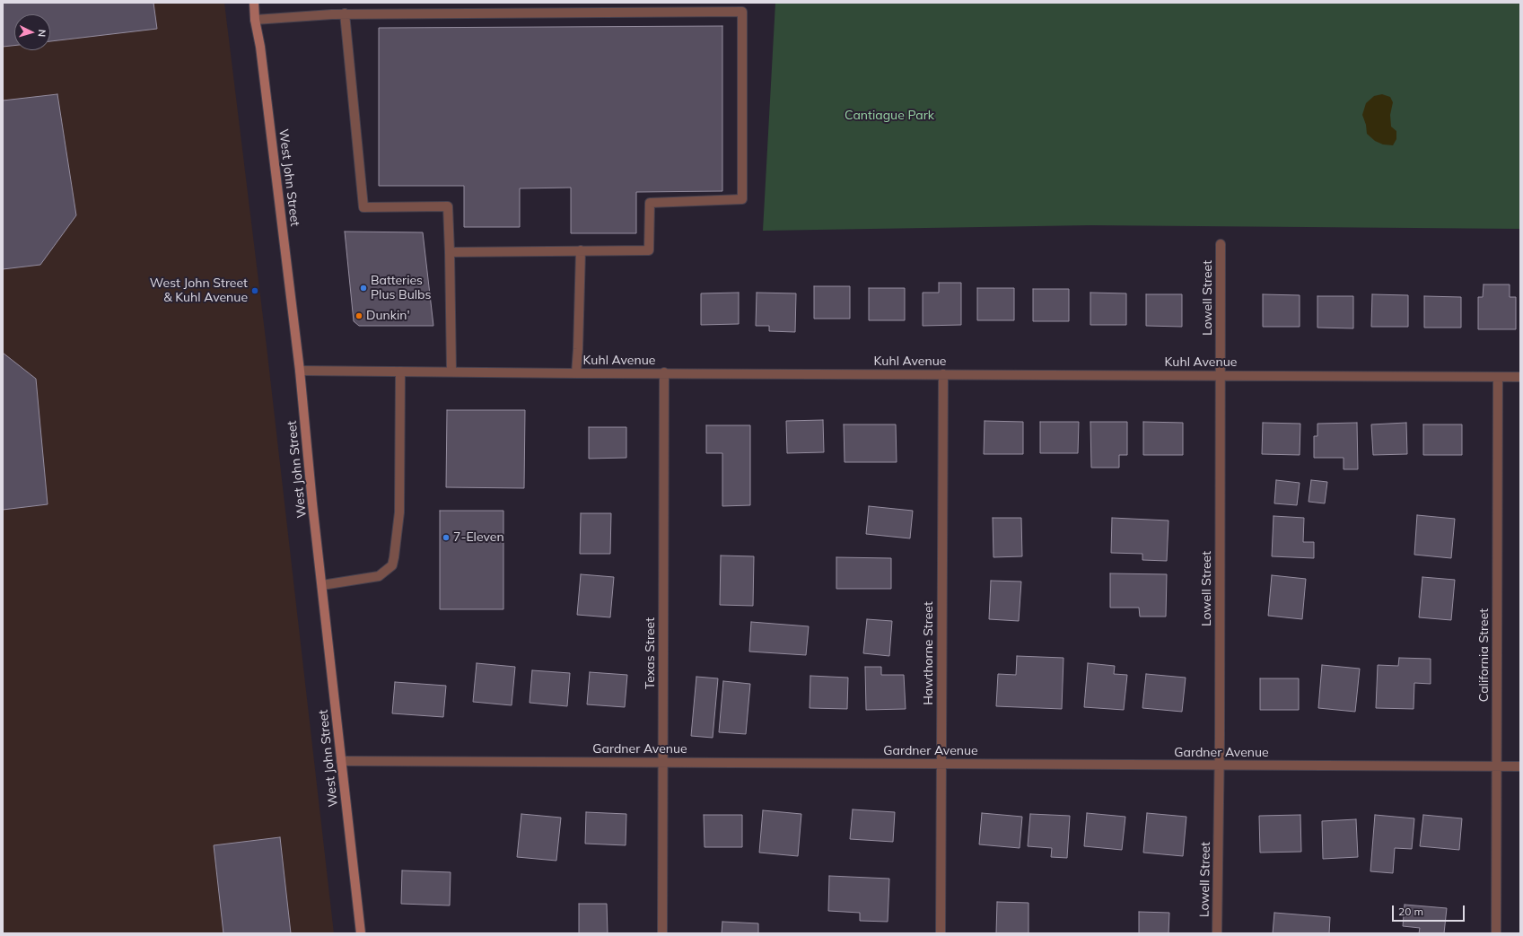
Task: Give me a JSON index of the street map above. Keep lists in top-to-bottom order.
{
  "streets": {
    "main road": ["West John Street"],
    "street": [
      "Lowell Street",
      "Kuhl Avenue",
      "Texas Street",
      "Hawthorne Street",
      "California Street",
      "Gardner Avenue"
    ]
  },
  "crossings": [
    ["West John Street", "Kuhl Avenue"],
    ["West John Street", "Gardner Avenue"],
    ["Lowell Street", "Kuhl Avenue"],
    ["Lowell Street", "Gardner Avenue"],
    ["Kuhl Avenue", "Texas Street"],
    ["Kuhl Avenue", "Hawthorne Street"],
    ["Kuhl Avenue", "California Street"],
    ["Texas Street", "Gardner Avenue"],
    ["Hawthorne Street", "Gardner Avenue"],
    ["California Street", "Gardner Avenue"]
  ],
  "parks": ["Cantiague Park"],
  "places": [
    "Batteries Plus Bulbs",
    "West John Street & Kuhl Avenue",
    "Dunkin'",
    "7-Eleven"
  ],
  "scale_bar": "20 m",
  "north": "right"
}
